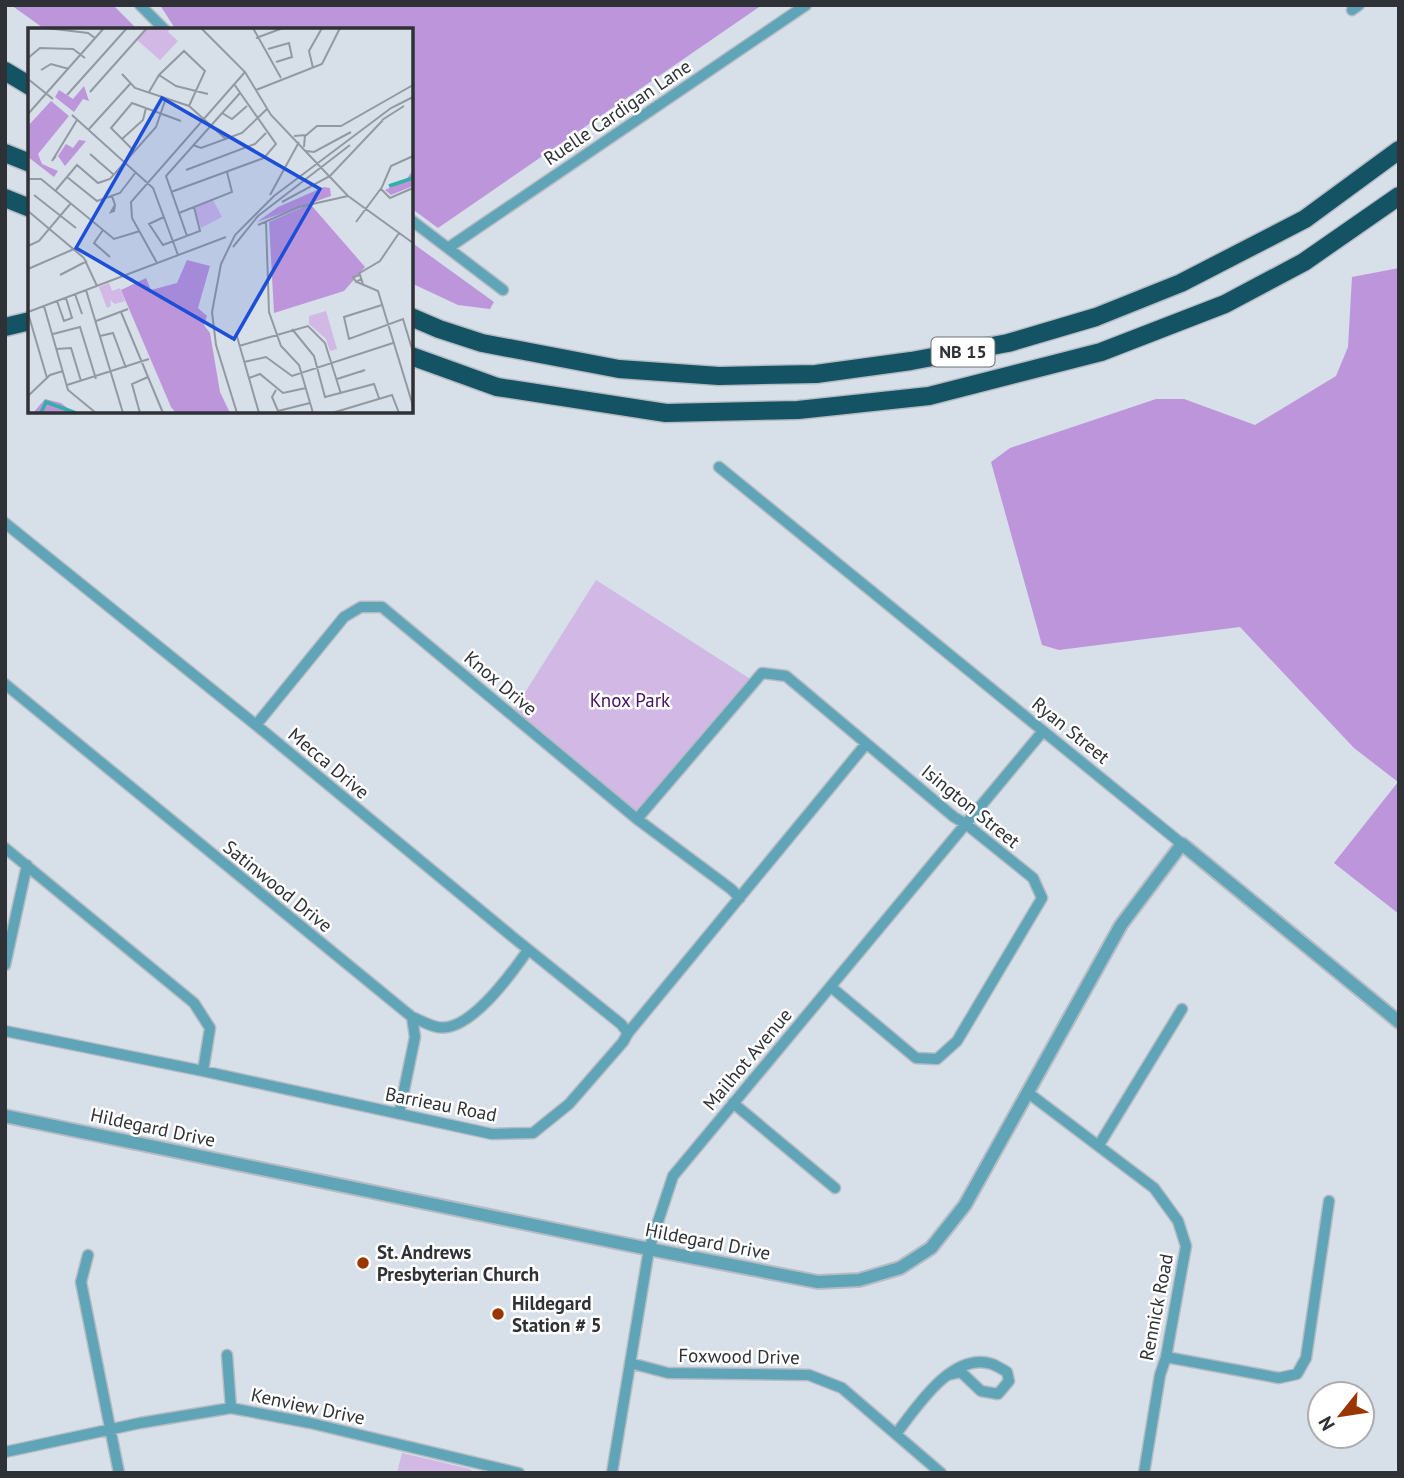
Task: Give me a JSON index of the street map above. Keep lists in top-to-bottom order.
{
  "streets": {
    "highway": ["NB 15"],
    "street": [
      "Ruelle Cardigan Lane",
      "Knox Drive",
      "Ryan Street",
      "Mecca Drive",
      "Isington Street",
      "Satinwood Drive",
      "Mailhot Avenue",
      "Barrieau Road",
      "Hildegard Drive",
      "Rennick Road",
      "Foxwood Drive",
      "Kenview Drive"
    ]
  },
  "crossings": [
    ["Knox Drive", "Mecca Drive"],
    ["Knox Drive", "Isington Street"],
    ["Knox Drive", "Barrieau Road"],
    ["Ryan Street", "Mailhot Avenue"],
    ["Ryan Street", "Hildegard Drive"],
    ["Mecca Drive", "Satinwood Drive"],
    ["Mecca Drive", "Barrieau Road"],
    ["Isington Street", "Mailhot Avenue"],
    ["Isington Street", "Barrieau Road"],
    ["Mailhot Avenue", "Hildegard Drive"],
    ["Mailhot Avenue", "Foxwood Drive"],
    ["Hildegard Drive", "Rennick Road"]
  ],
  "parks": ["Knox Park"],
  "places": ["St. Andrews Presbyterian Church", "Hildegard Station # 5"],
  "north": "bottom left"
}
